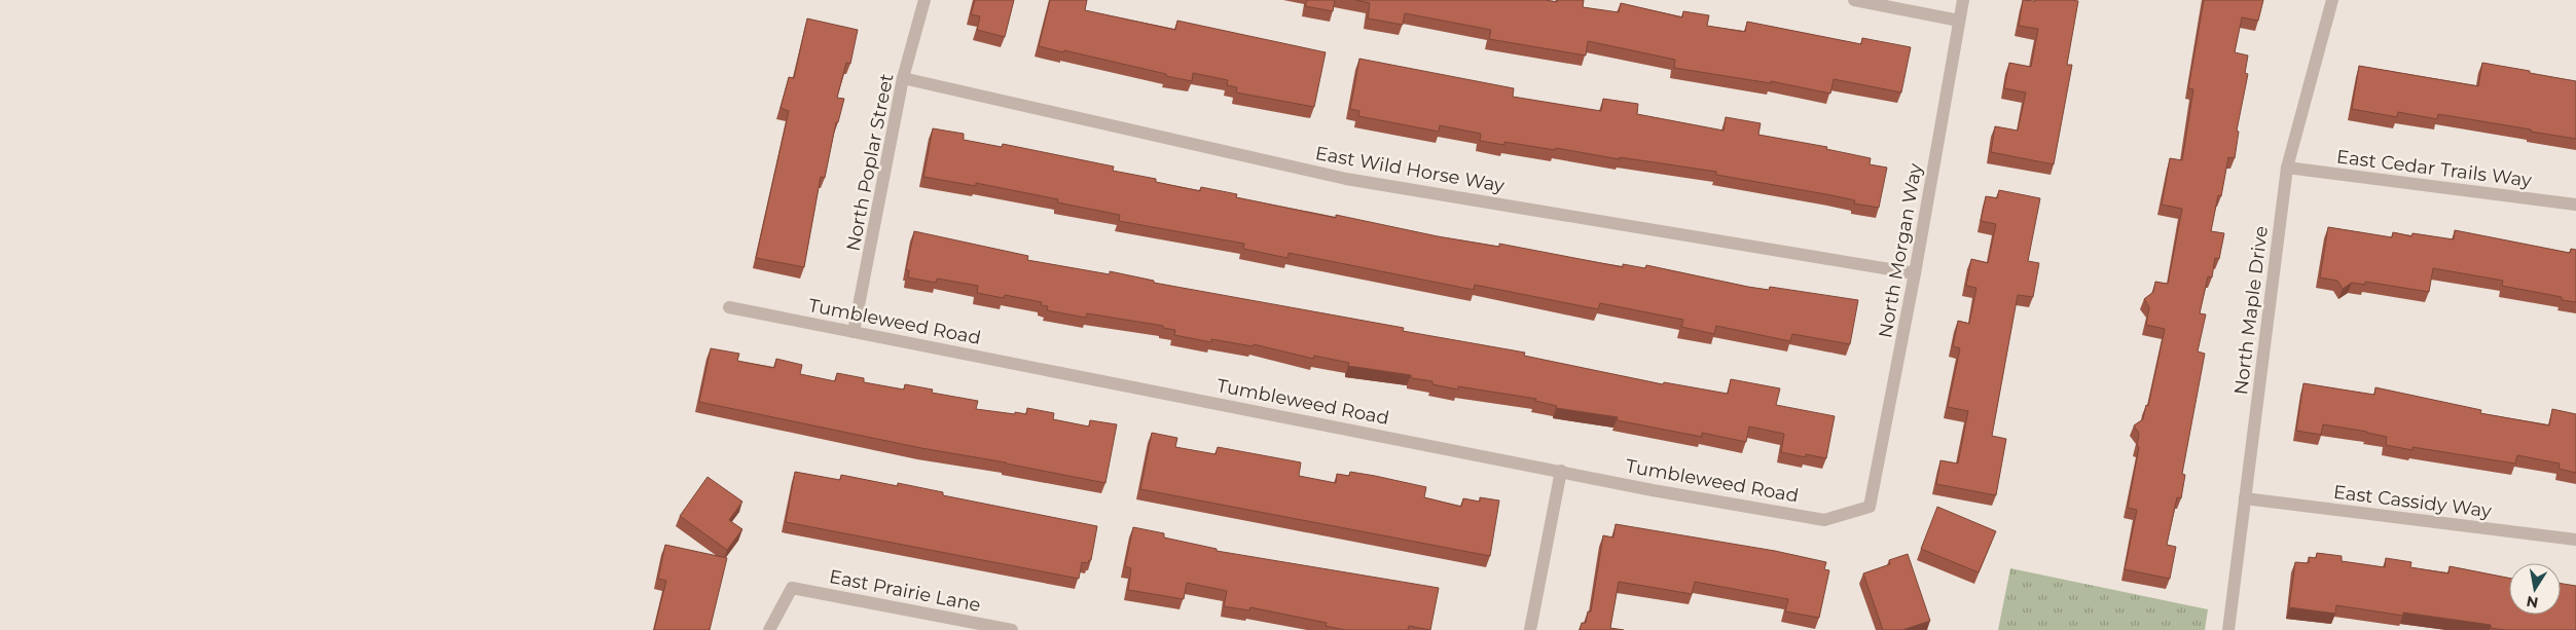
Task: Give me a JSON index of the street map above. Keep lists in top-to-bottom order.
{
  "streets": {
    "street": [
      "North Poplar Street",
      "East Cedar Trails Way",
      "East Wild Horse Way",
      "North Morgan Way",
      "North Maple Drive",
      "Tumbleweed Road",
      "East Cassidy Way",
      "East Prairie Lane"
    ]
  },
  "crossings": [
    ["North Poplar Street", "East Wild Horse Way"],
    ["North Poplar Street", "Tumbleweed Road"],
    ["East Cedar Trails Way", "North Maple Drive"],
    ["East Wild Horse Way", "North Morgan Way"],
    ["North Morgan Way", "Tumbleweed Road"],
    ["North Maple Drive", "East Cassidy Way"]
  ],
  "north": "bottom"
}
